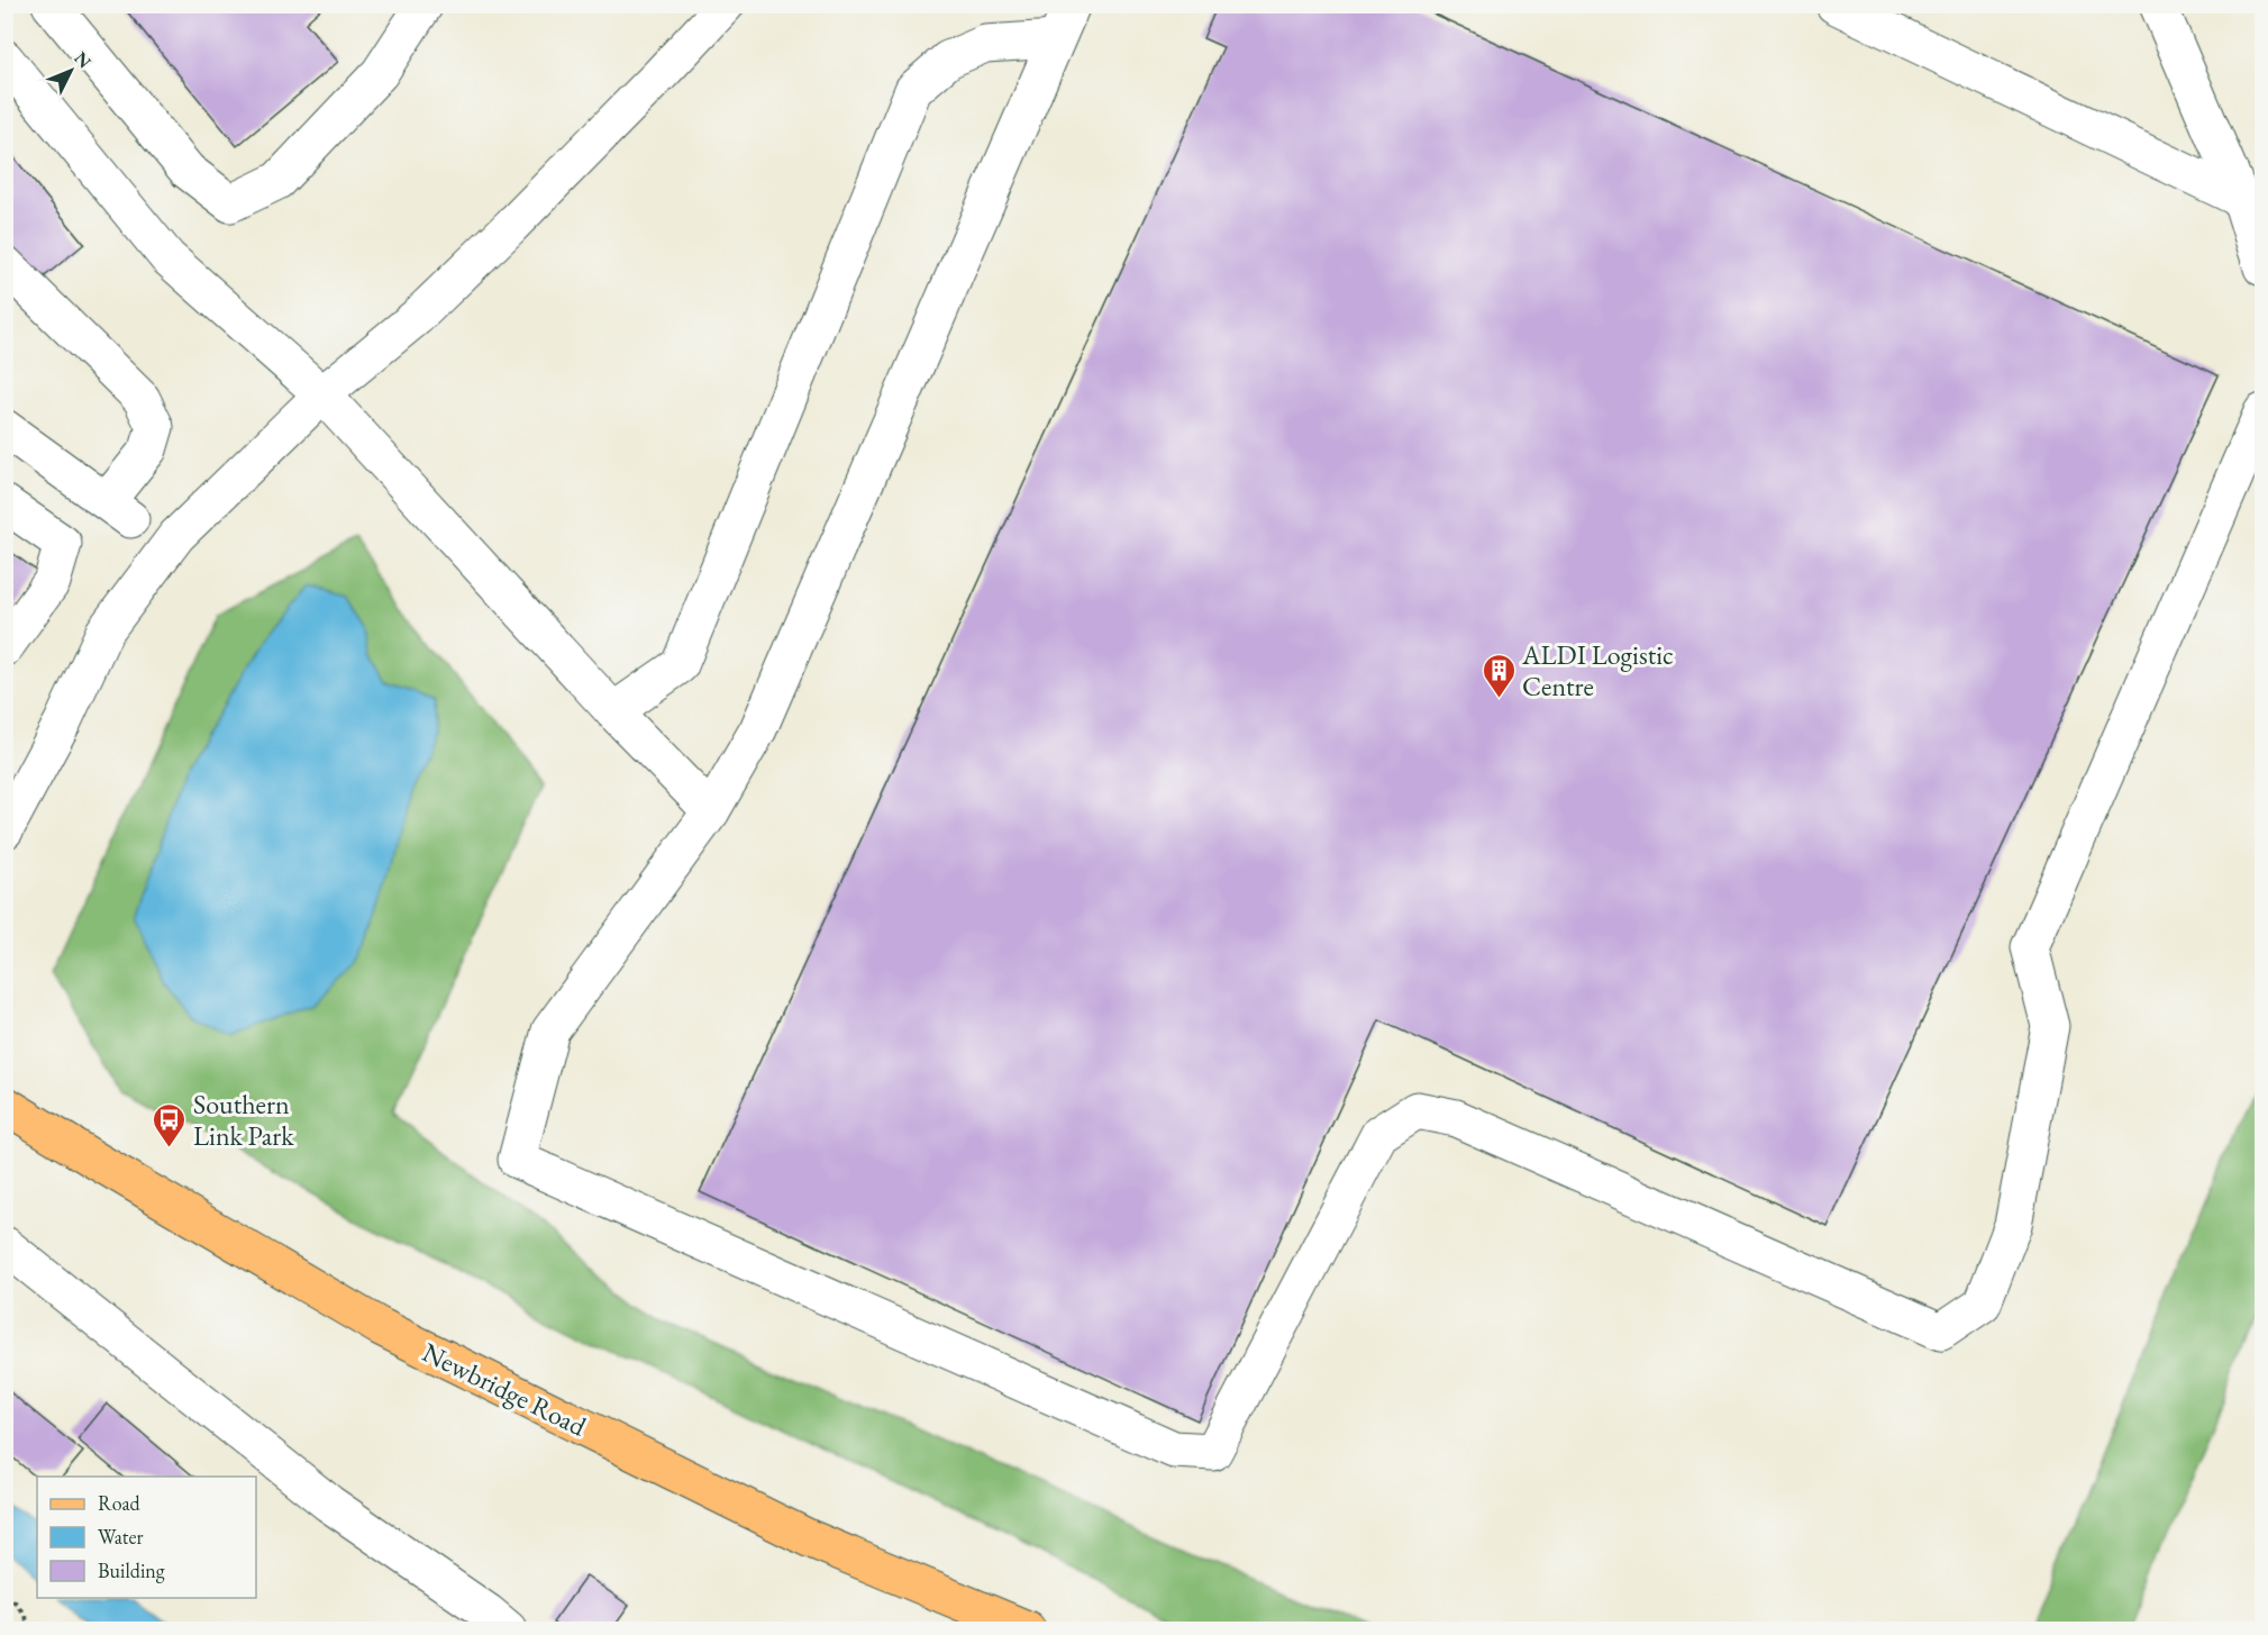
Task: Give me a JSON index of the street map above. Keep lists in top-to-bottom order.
{
  "streets": {
    "main road": ["Newbridge Road"]
  },
  "places": {
    "building": ["ALDI Logistic Centre"],
    "bus stop": ["Southern Link Park"]
  },
  "legend": ["Road", "Water", "Building"],
  "north": "top right"
}
